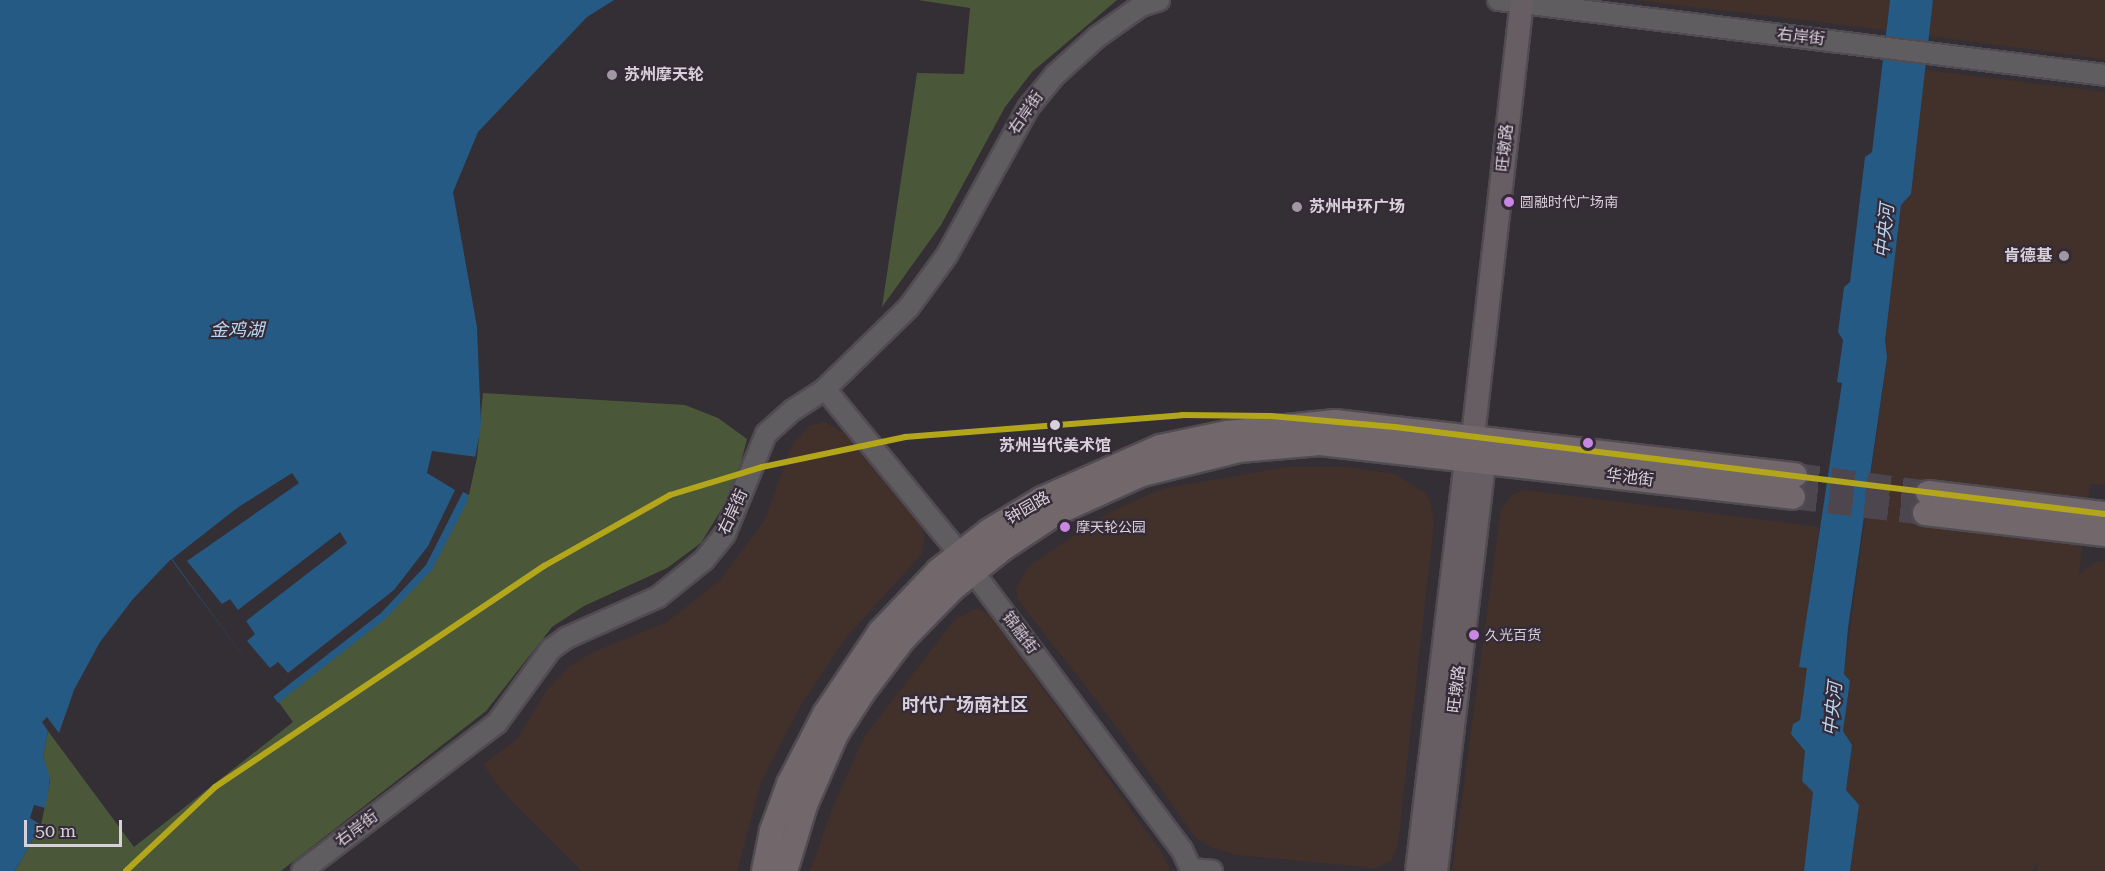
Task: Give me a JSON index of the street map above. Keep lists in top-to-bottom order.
{
  "streets": {
    "main road": ["旺墩路", "华池街", "钟园路"],
    "street": ["右岸街", "锦融街"]
  },
  "crossings": [
    ["右岸街", "旺墩路"],
    ["右岸街", "锦融街"],
    ["旺墩路", "华池街"],
    ["旺墩路", "钟园路"],
    ["华池街", "钟园路"],
    ["钟园路", "锦融街"]
  ],
  "districts": ["时代广场南社区"],
  "water": ["中央河", "金鸡湖"],
  "places": [
    "苏州摩天轮",
    "圆融时代广场南",
    "苏州中环广场",
    "肯德基",
    "苏州当代美术馆",
    "摩天轮公园",
    "久光百货"
  ],
  "scale_bar": "50 m"
}
